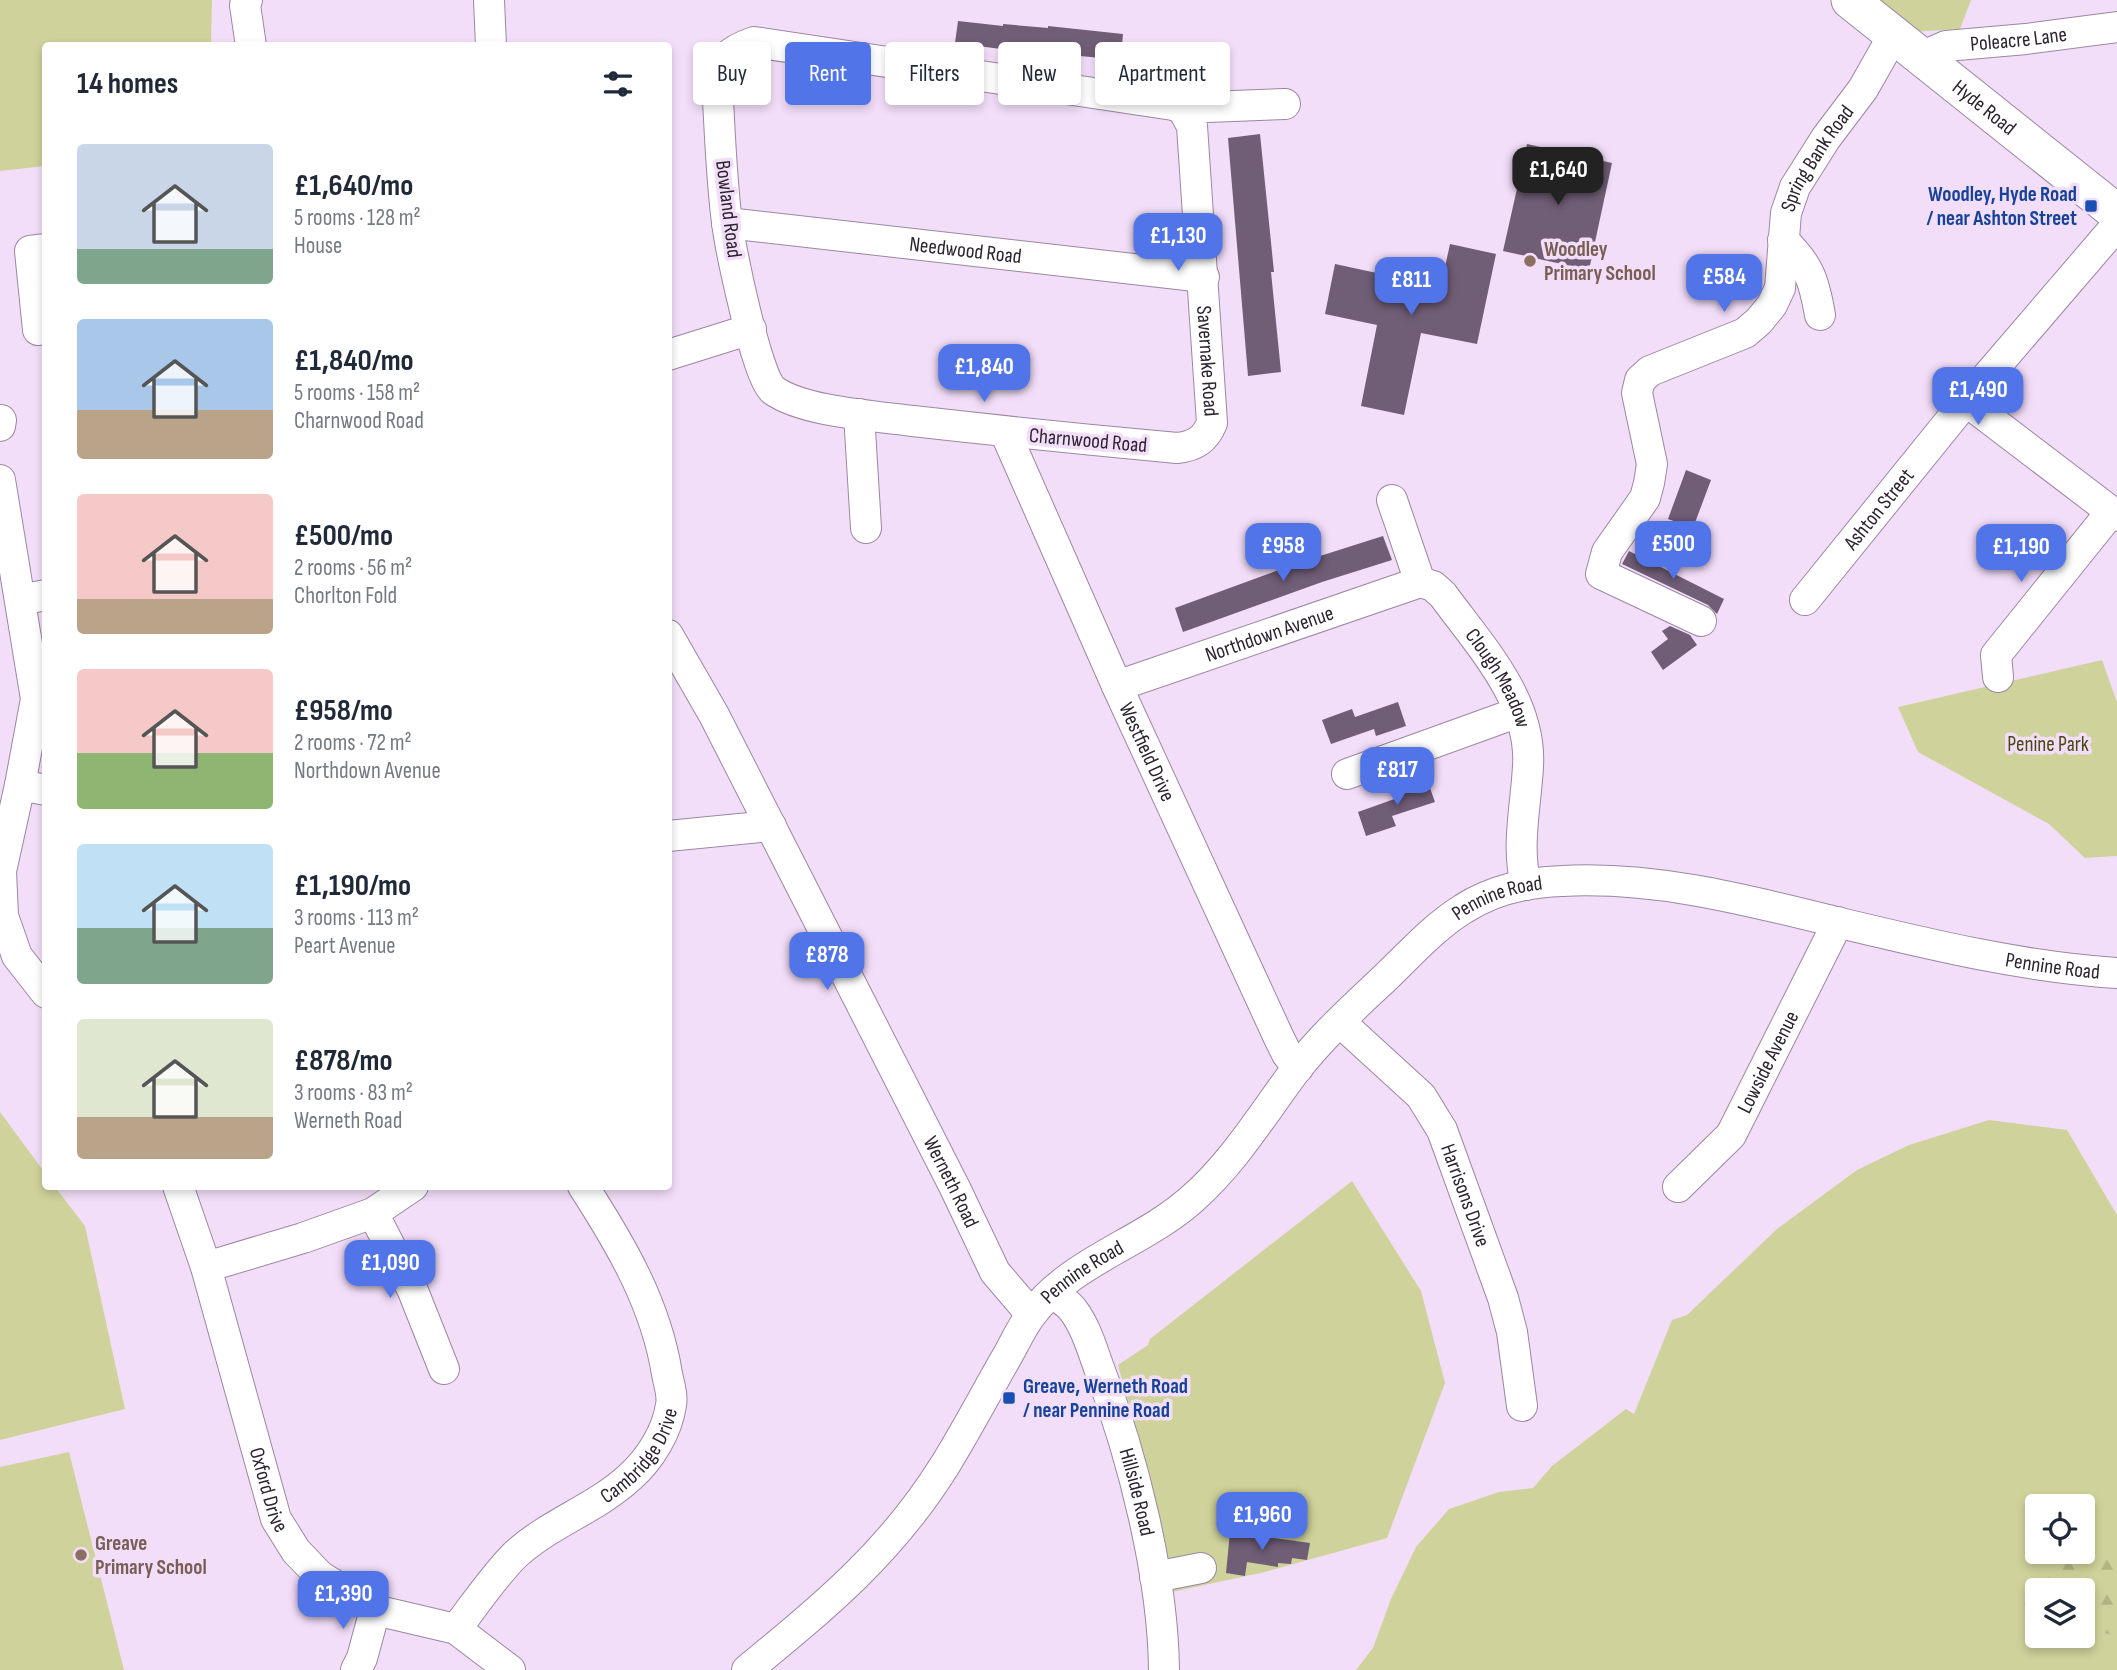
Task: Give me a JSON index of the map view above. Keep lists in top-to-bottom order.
{
  "streets": {
    "main road": ["Hyde Road"],
    "street": [
      "Poleacre Lane",
      "Spring Bank Road",
      "Bowland Road",
      "Needwood Road",
      "Savernake Road",
      "Charnwood Road",
      "Ashton Street",
      "Northdown Avenue",
      "Clough Meadow",
      "Westfield Drive",
      "Pennine Road",
      "Lowside Avenue",
      "Werneth Road",
      "Harrisons Drive",
      "Cambridge Drive",
      "Oxford Drive",
      "Hillside Road"
    ]
  },
  "crossings": [
    ["Poleacre Lane", "Hyde Road"],
    ["Poleacre Lane", "Spring Bank Road"],
    ["Hyde Road", "Spring Bank Road"],
    ["Bowland Road", "Needwood Road"],
    ["Bowland Road", "Savernake Road"],
    ["Bowland Road", "Charnwood Road"],
    ["Needwood Road", "Savernake Road"],
    ["Savernake Road", "Charnwood Road"],
    ["Charnwood Road", "Westfield Drive"],
    ["Northdown Avenue", "Clough Meadow"],
    ["Northdown Avenue", "Westfield Drive"],
    ["Clough Meadow", "Pennine Road"],
    ["Westfield Drive", "Pennine Road"],
    ["Pennine Road", "Lowside Avenue"],
    ["Pennine Road", "Werneth Road"],
    ["Pennine Road", "Harrisons Drive"],
    ["Pennine Road", "Hillside Road"],
    ["Cambridge Drive", "Oxford Drive"]
  ],
  "parks": ["Penine Park"],
  "places": {
    "transit": ["Woodley, Hyde Road / near Ashton Street", "Greave, Werneth Road / near Pennine Road"],
    "other": ["Woodley Primary School", "Greave Primary School"]
  },
  "page": {
    "chip": [
      "Buy",
      "Rent",
      "Filters",
      "New",
      "Apartment"
    ],
    "heading": "14 homes",
    "list": [
      {
        "name": "£1,640/mo",
        "note": "5 rooms · 128 m² · House"
      },
      {
        "name": "£1,840/mo",
        "note": "5 rooms · 158 m² · Charnwood Road"
      },
      {
        "name": "£500/mo",
        "note": "2 rooms · 56 m² · Chorlton Fold"
      },
      {
        "name": "£958/mo",
        "note": "2 rooms · 72 m² · Northdown Avenue"
      },
      {
        "name": "£1,190/mo",
        "note": "3 rooms · 113 m² · Peart Avenue"
      },
      {
        "name": "£878/mo",
        "note": "3 rooms · 83 m² · Werneth Road"
      }
    ],
    "price": [
      "£1,640",
      "£1,130",
      "£584",
      "£811",
      "£1,840",
      "£1,490",
      "£500",
      "£958",
      "£1,190",
      "£817",
      "£878",
      "£1,090",
      "£1,960",
      "£1,390"
    ]
  }
}
